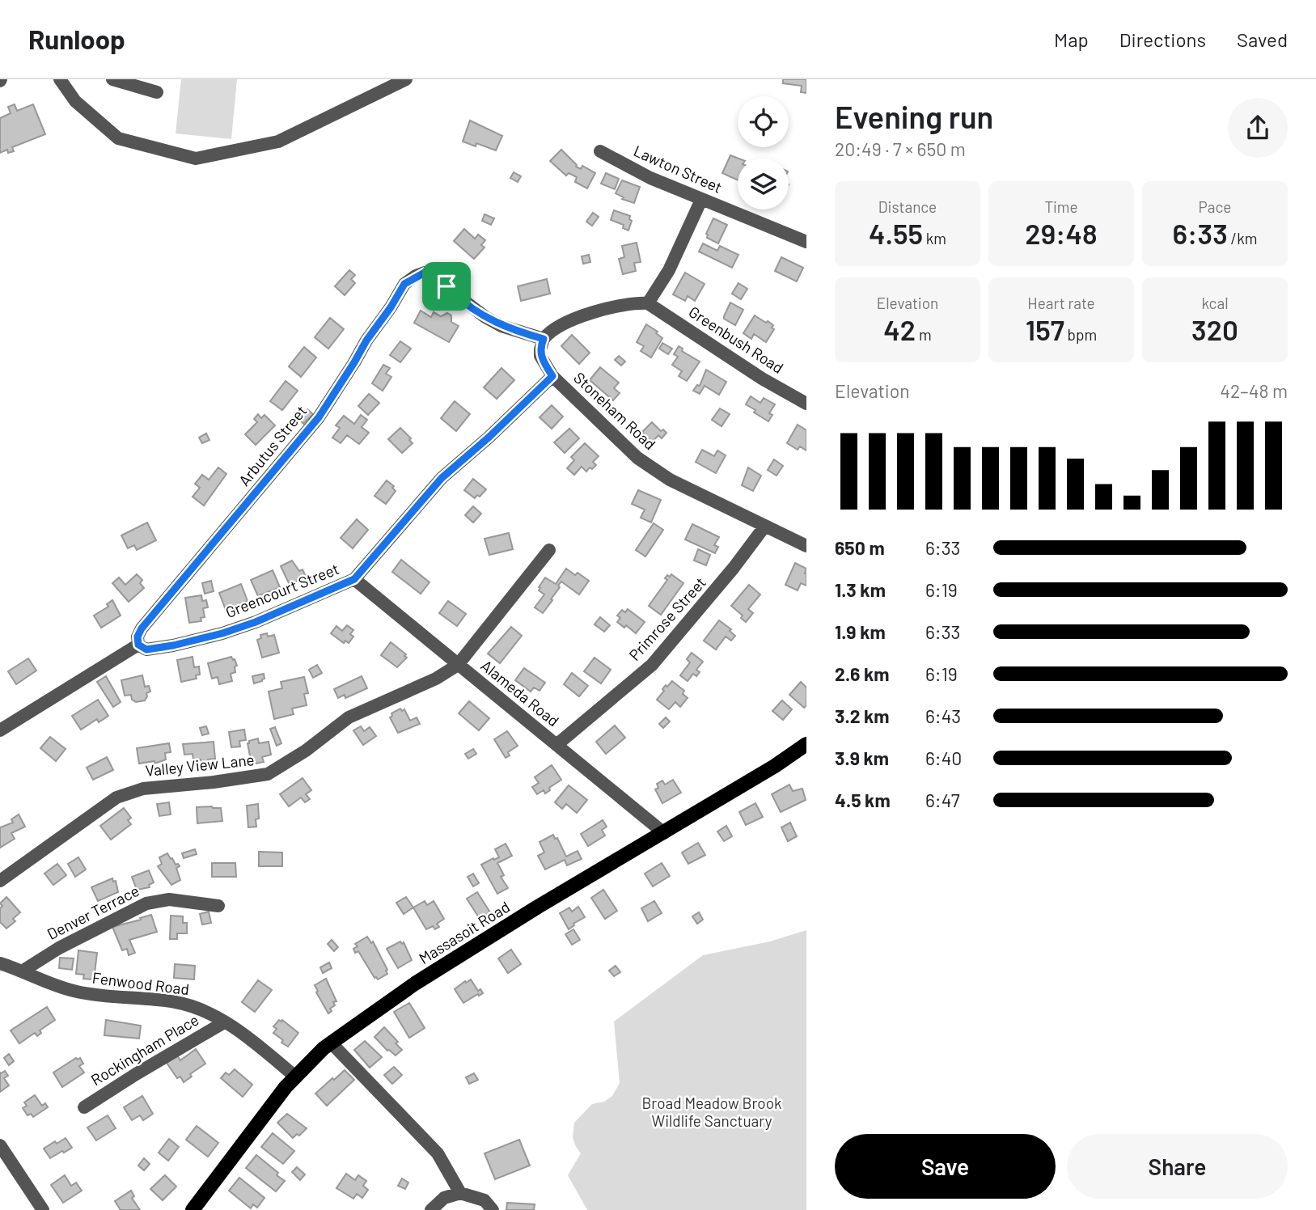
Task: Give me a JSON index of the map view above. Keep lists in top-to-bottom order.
{
  "streets": {
    "main road": ["Massasoit Road"],
    "street": [
      "Lawton Street",
      "Greenbush Road",
      "Stoneham Road",
      "Arbutus Street",
      "Greencourt Street",
      "Primrose Street",
      "Alameda Road",
      "Valley View Lane",
      "Denver Terrace",
      "Fenwood Road",
      "Rockingham Place"
    ]
  },
  "crossings": [
    ["Stoneham Road", "Arbutus Street"],
    ["Stoneham Road", "Greencourt Street"],
    ["Stoneham Road", "Primrose Street"],
    ["Arbutus Street", "Greencourt Street"],
    ["Greencourt Street", "Alameda Road"],
    ["Primrose Street", "Alameda Road"],
    ["Alameda Road", "Valley View Lane"],
    ["Alameda Road", "Massasoit Road"],
    ["Denver Terrace", "Fenwood Road"],
    ["Massasoit Road", "Fenwood Road"],
    ["Fenwood Road", "Rockingham Place"]
  ],
  "parks": ["Broad Meadow Brook Wildlife Sanctuary"],
  "page": {
    "header": "Runloop",
    "nav": ["Map", "Directions", "Saved"],
    "heading": ["Evening run", "20:49 · 7 × 650 m"],
    "stats": [
      ["Distance", "4.55 km"],
      ["Time", "29:48"],
      ["Pace", "6:33 /km"],
      ["Elevation", "42 m"],
      ["Heart rate", "157 bpm"],
      ["kcal", "320"]
    ],
    "chart": ["Elevation", "42–48 m"],
    "list": [
      {
        "name": "650 m",
        "note": "6:33"
      },
      {
        "name": "1.3 km",
        "note": "6:19"
      },
      {
        "name": "1.9 km",
        "note": "6:33"
      },
      {
        "name": "2.6 km",
        "note": "6:19"
      },
      {
        "name": "3.2 km",
        "note": "6:43"
      },
      {
        "name": "3.9 km",
        "note": "6:40"
      },
      {
        "name": "4.5 km",
        "note": "6:47"
      }
    ],
    "buttons": ["Save", "Share"]
  }
}
